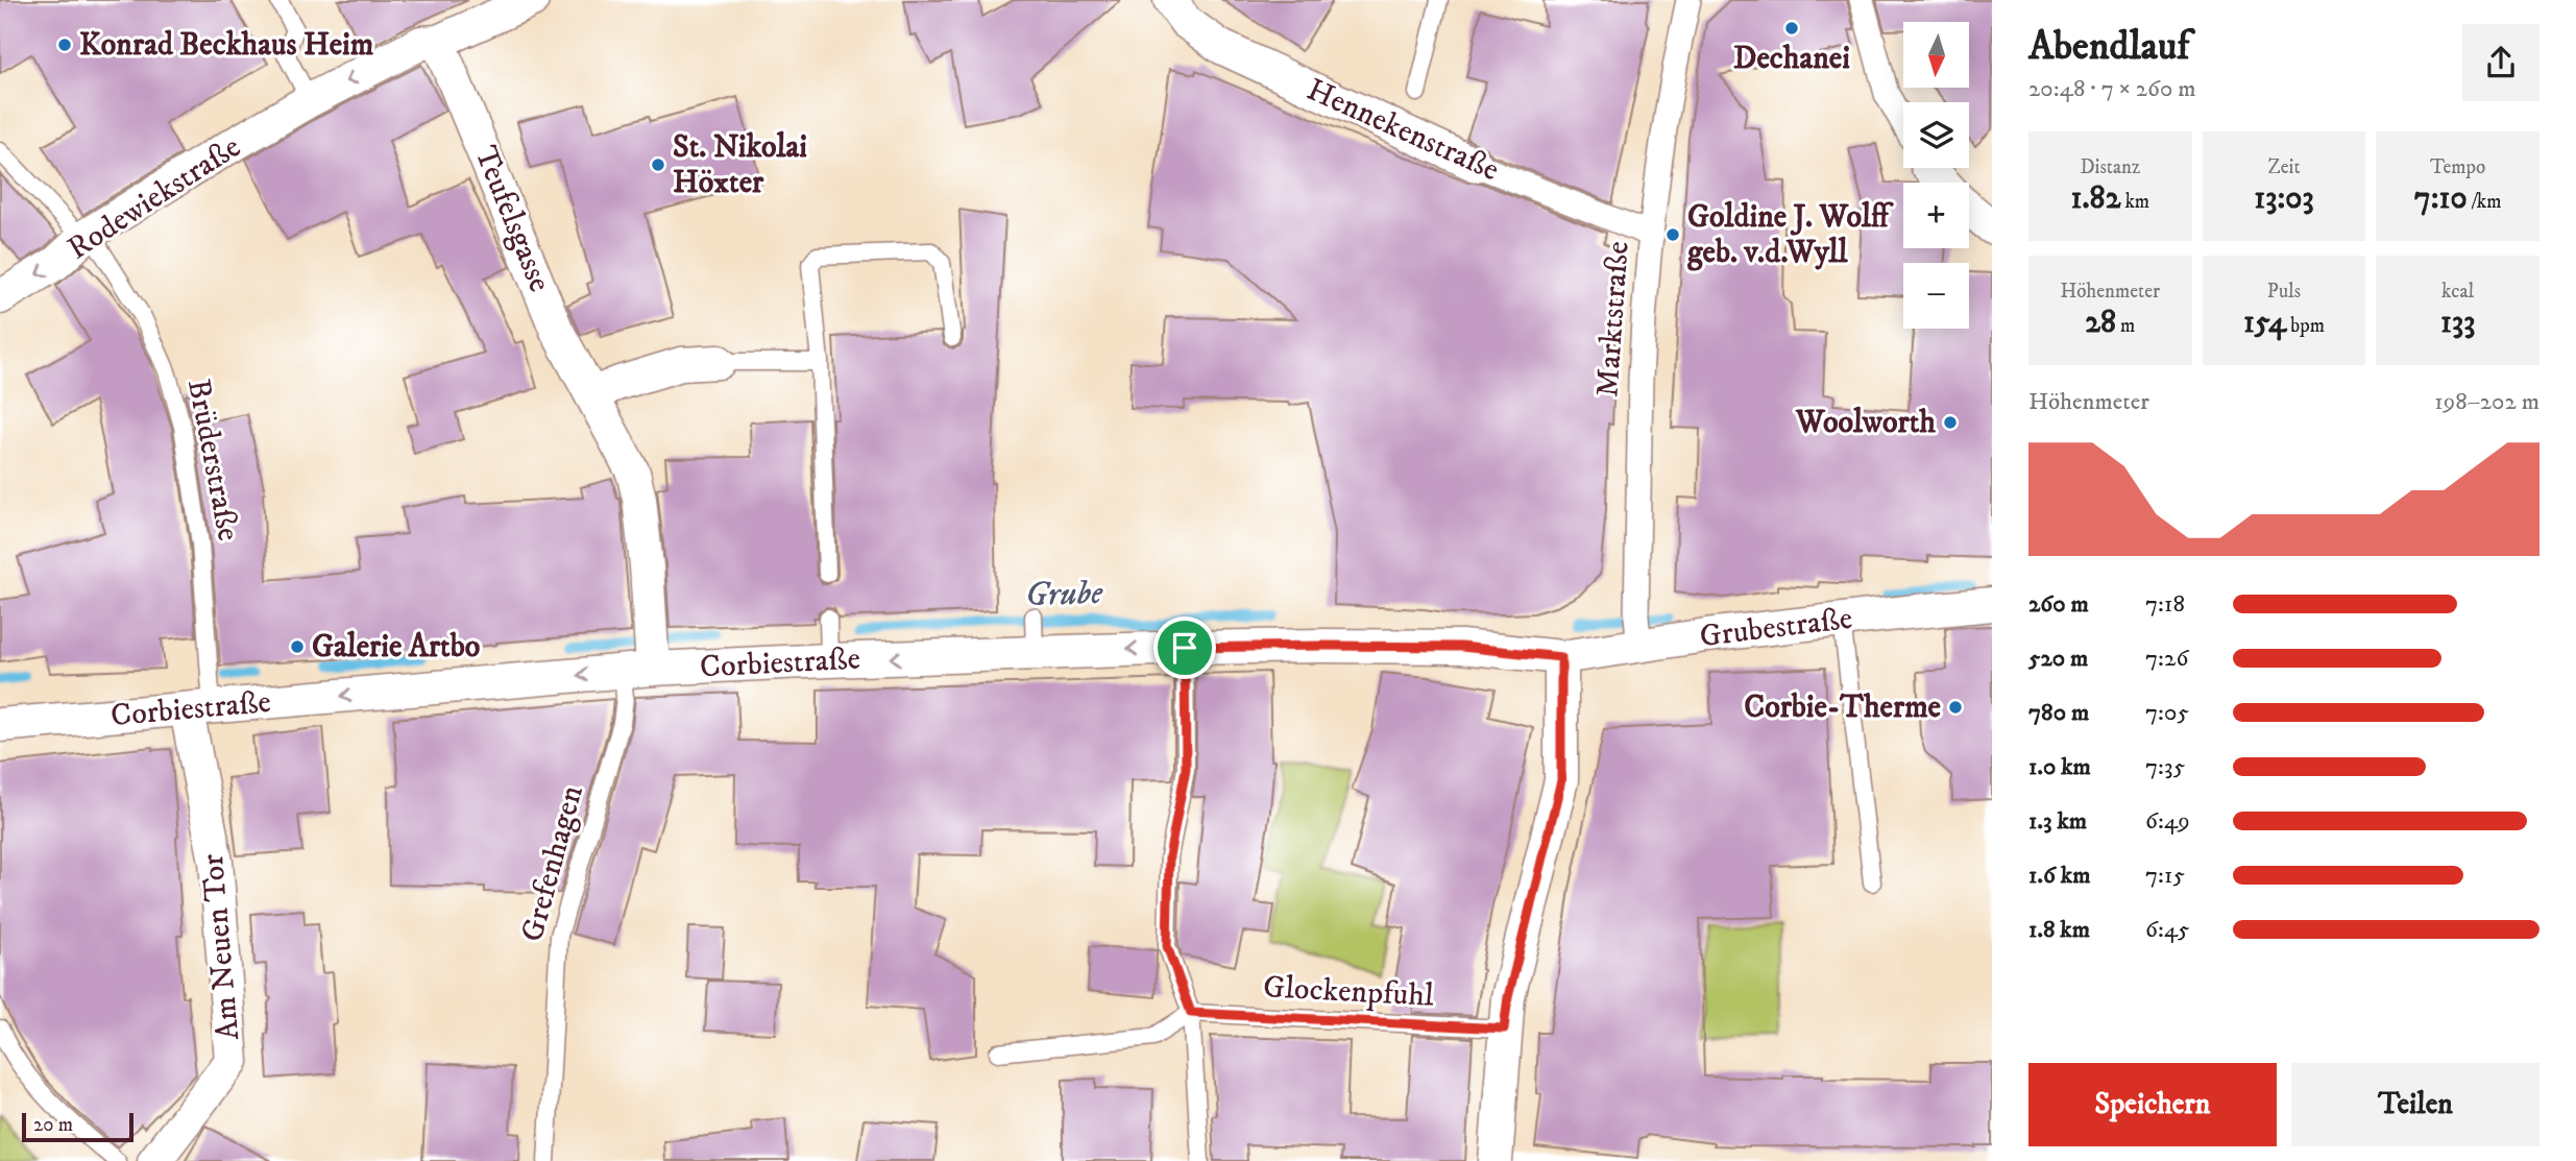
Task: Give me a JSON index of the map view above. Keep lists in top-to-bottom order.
{
  "streets": {
    "street": [
      "Hennekenstraße",
      "Rodewiekstraße",
      "Teufelsgasse",
      "Marktstraße",
      "Grubestraße",
      "Corbiestraße",
      "Am Neuen Tor"
    ],
    "lane": ["Brüderstraße", "Grefenhagen", "Glockenpfuhl"]
  },
  "crossings": [
    ["Hennekenstraße", "Marktstraße"],
    ["Rodewiekstraße", "Teufelsgasse"],
    ["Rodewiekstraße", "Brüderstraße"],
    ["Teufelsgasse", "Corbiestraße"],
    ["Teufelsgasse", "Grefenhagen"],
    ["Marktstraße", "Grubestraße"],
    ["Brüderstraße", "Corbiestraße"],
    ["Brüderstraße", "Am Neuen Tor"],
    ["Grubestraße", "Corbiestraße"],
    ["Corbiestraße", "Grefenhagen"],
    ["Corbiestraße", "Am Neuen Tor"]
  ],
  "one_way": ["Rodewiekstraße", "Corbiestraße"],
  "water": ["Grube"],
  "places": [
    "Dechanei",
    "Konrad Beckhaus Heim",
    "St. Nikolai Höxter",
    "Goldine J. Wolff geb. v.d.Wyll",
    "Woolworth",
    "Galerie Artbo",
    "Corbie-Therme"
  ],
  "scale_bar": "20 m",
  "north": "bottom",
  "page": {
    "heading": ["Abendlauf", "20:48 · 7 × 260 m"],
    "map_buttons": ["+", "−"],
    "stats": [
      ["Distanz", "1.82 km"],
      ["Zeit", "13:03"],
      ["Tempo", "7:10 /km"],
      ["Höhenmeter", "28 m"],
      ["Puls", "154 bpm"],
      ["kcal", "133"]
    ],
    "chart": ["Höhenmeter", "198–202 m"],
    "list": [
      {
        "name": "260 m",
        "note": "7:18"
      },
      {
        "name": "520 m",
        "note": "7:26"
      },
      {
        "name": "780 m",
        "note": "7:05"
      },
      {
        "name": "1.0 km",
        "note": "7:35"
      },
      {
        "name": "1.3 km",
        "note": "6:49"
      },
      {
        "name": "1.6 km",
        "note": "7:15"
      },
      {
        "name": "1.8 km",
        "note": "6:45"
      }
    ],
    "buttons": ["Speichern", "Teilen"],
    "scale": "20 m"
  }
}
